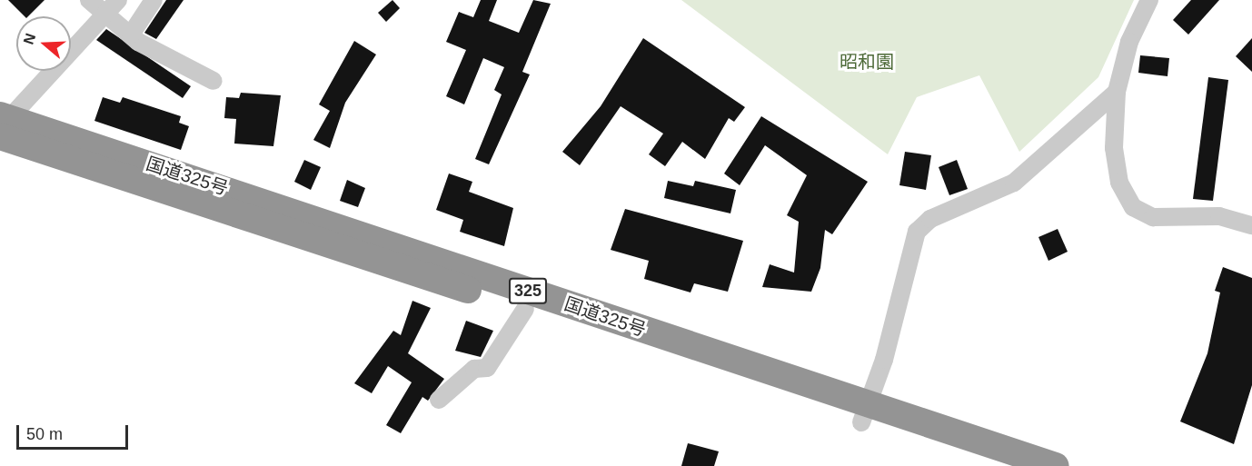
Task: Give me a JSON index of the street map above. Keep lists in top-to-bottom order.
{
  "streets": {
    "highway": ["国道325号", "325"]
  },
  "parks": ["昭和園"],
  "scale_bar": "50 m",
  "north": "left"
}
